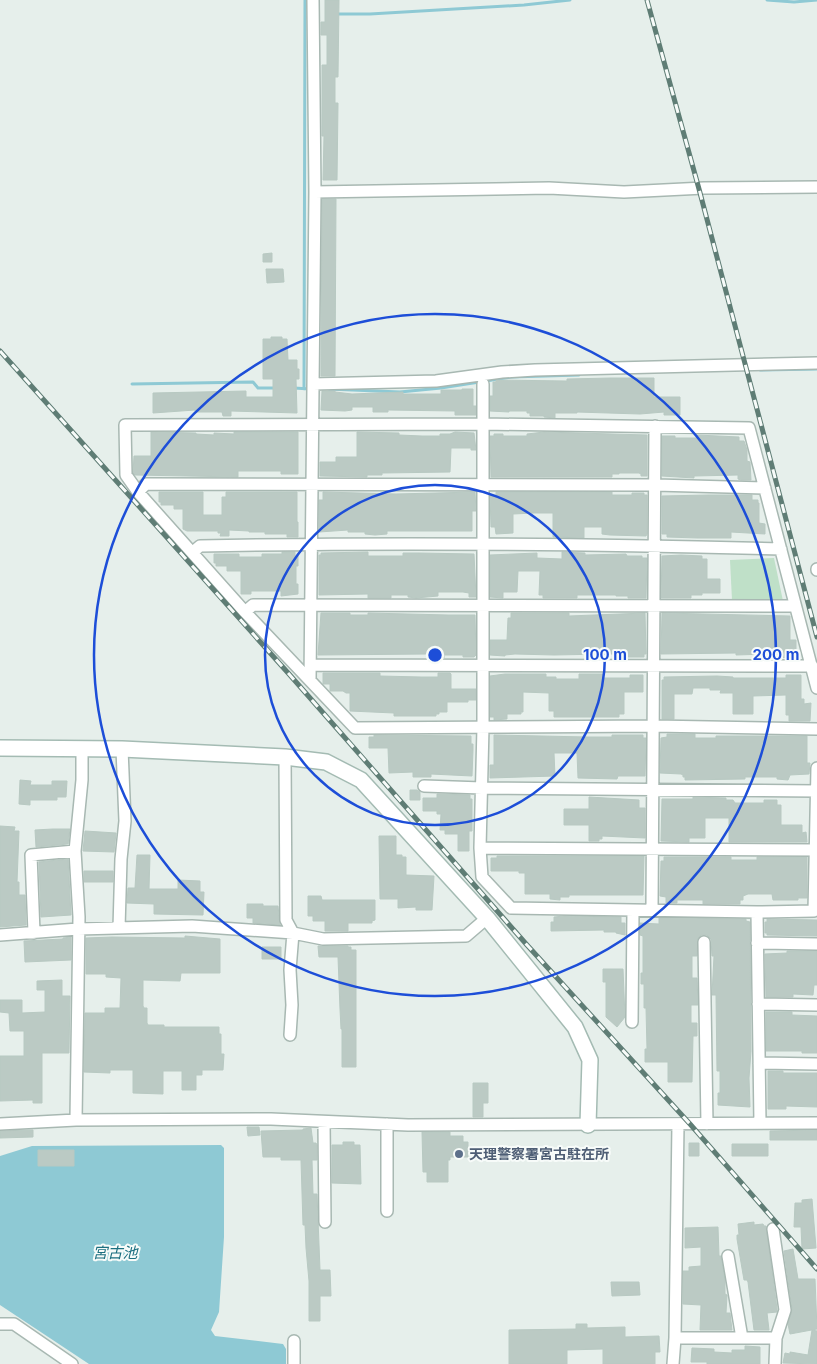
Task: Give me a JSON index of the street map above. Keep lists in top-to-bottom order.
{
  "water": ["宮古池"],
  "places": ["天理警察署宮古駐在所"],
  "rings": ["100 m", "200 m"]
}
